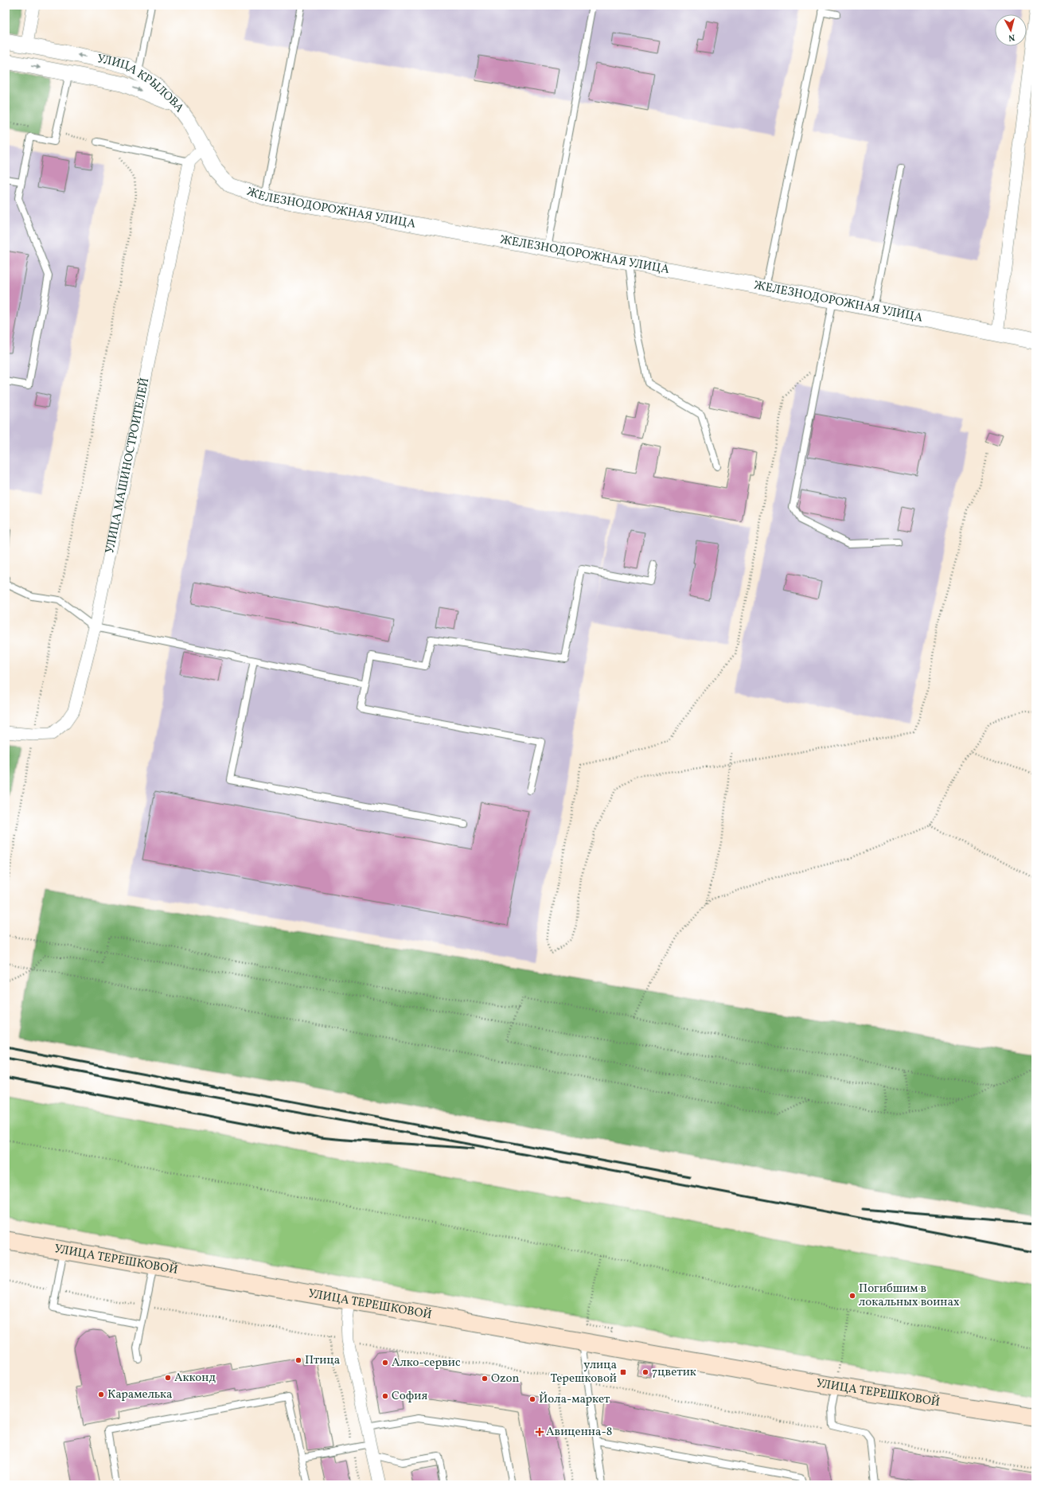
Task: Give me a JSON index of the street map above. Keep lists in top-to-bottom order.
{
  "streets": {
    "main road": ["УЛИЦА ТЕРЕШКОВОЙ"],
    "street": ["УЛИЦА КРЫЛОВА", "ЖЕЛЕЗНОДОРОЖНАЯ УЛИЦА", "УЛИЦА МАШИНОСТРОИТЕЛЕЙ"]
  },
  "crossings": [
    ["УЛИЦА КРЫЛОВА", "ЖЕЛЕЗНОДОРОЖНАЯ УЛИЦА"]
  ],
  "places": {
    "other": [
      "Погибшим в локальных воинах",
      "Птица",
      "Алко-сервис",
      "7цветик",
      "Акконд",
      "Ozon",
      "Карамелька",
      "София",
      "Йола-маркет"
    ],
    "transit": ["улица Терешковой"],
    "health": ["Авиценна-8"]
  },
  "north": "bottom"
}
